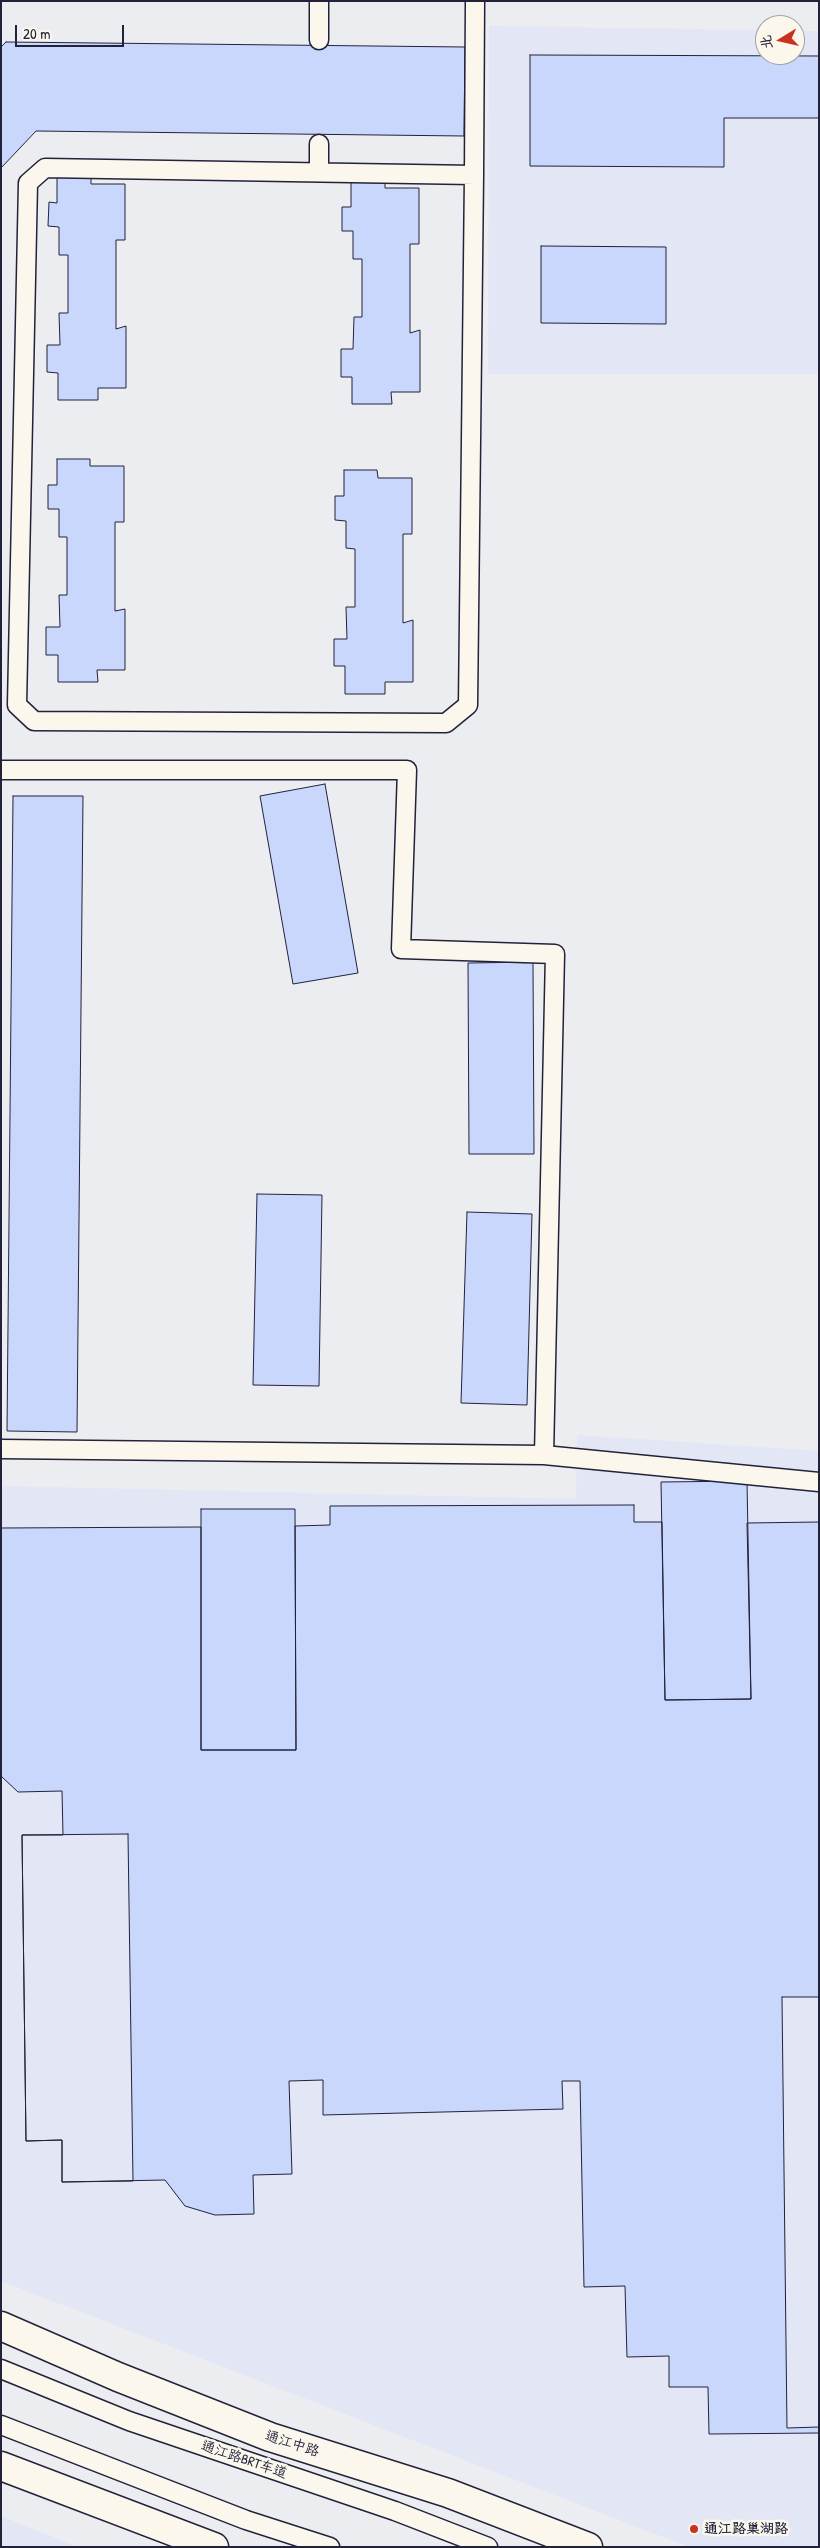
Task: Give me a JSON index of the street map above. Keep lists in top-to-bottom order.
{
  "streets": {
    "main road": ["通江中路"],
    "lane": ["通江路BRT车道"]
  },
  "places": ["通江路巢湖路"],
  "scale_bar": "20 m",
  "north": "left"
}
